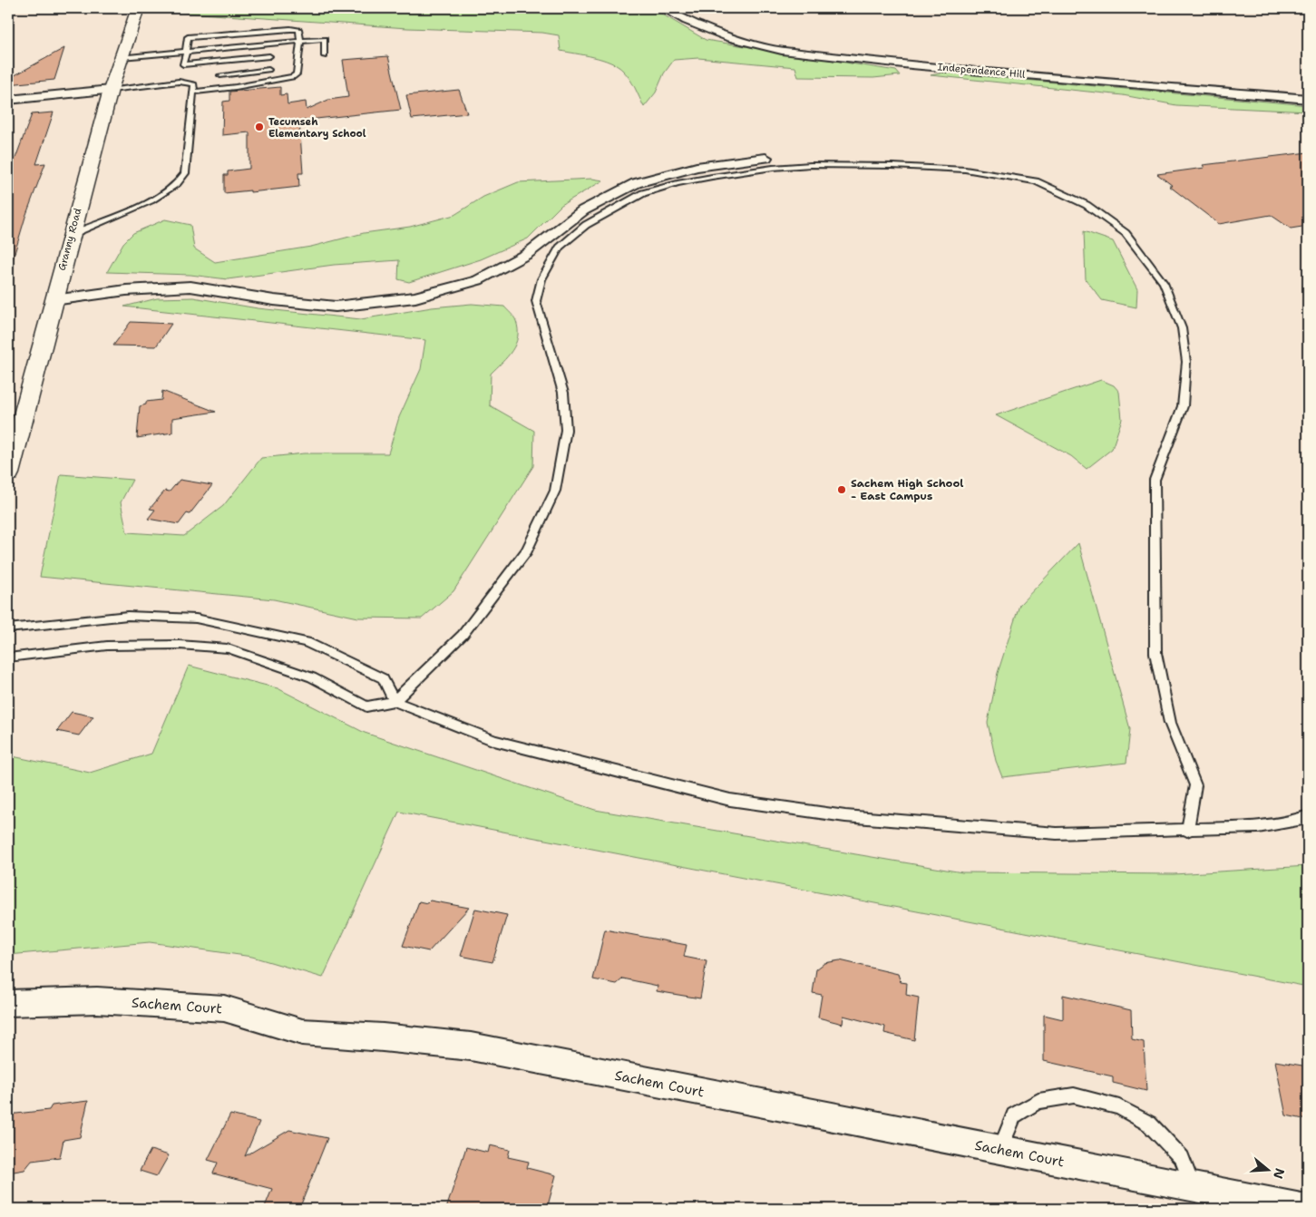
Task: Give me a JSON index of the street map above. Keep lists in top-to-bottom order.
{
  "streets": {
    "street": ["Independence Hill", "Granny Road", "Sachem Court"]
  },
  "places": ["Tecumseh Elementary School", "Sachem High School - East Campus"],
  "north": "right"
}
